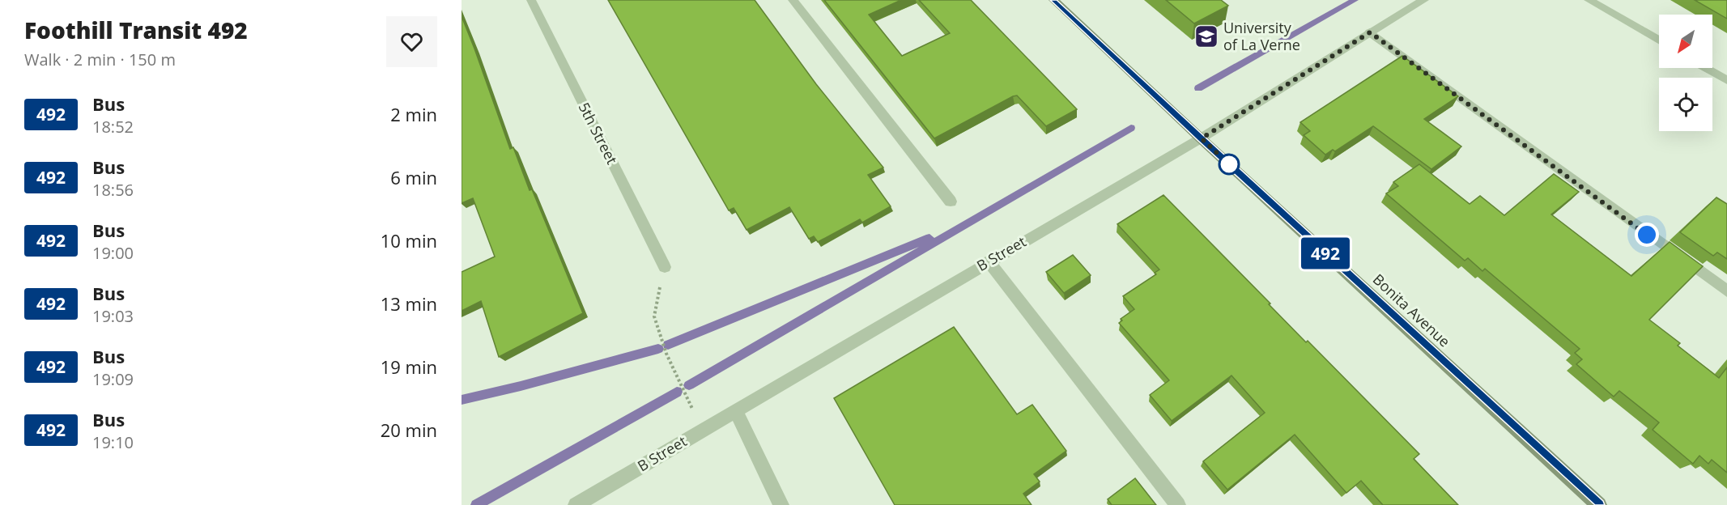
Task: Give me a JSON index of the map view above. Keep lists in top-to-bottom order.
{
  "streets": {
    "main road": ["Bonita Avenue"],
    "street": ["5th Street", "B Street"]
  },
  "crossings": [
    ["B Street", "Bonita Avenue"]
  ],
  "places": {
    "school or university": ["University of La Verne"]
  },
  "lines": ["bus line 492"],
  "north": "bottom left",
  "page": {
    "heading": ["Foothill Transit 492", "Walk · 2 min · 150 m"],
    "on_map": "492",
    "list": [
      {
        "mark": "492",
        "name": "Bus",
        "note": "18:52",
        "value": "2 min"
      },
      {
        "mark": "492",
        "name": "Bus",
        "note": "18:56",
        "value": "6 min"
      },
      {
        "mark": "492",
        "name": "Bus",
        "note": "19:00",
        "value": "10 min"
      },
      {
        "mark": "492",
        "name": "Bus",
        "note": "19:03",
        "value": "13 min"
      },
      {
        "mark": "492",
        "name": "Bus",
        "note": "19:09",
        "value": "19 min"
      },
      {
        "mark": "492",
        "name": "Bus",
        "note": "19:10",
        "value": "20 min"
      }
    ]
  }
}
